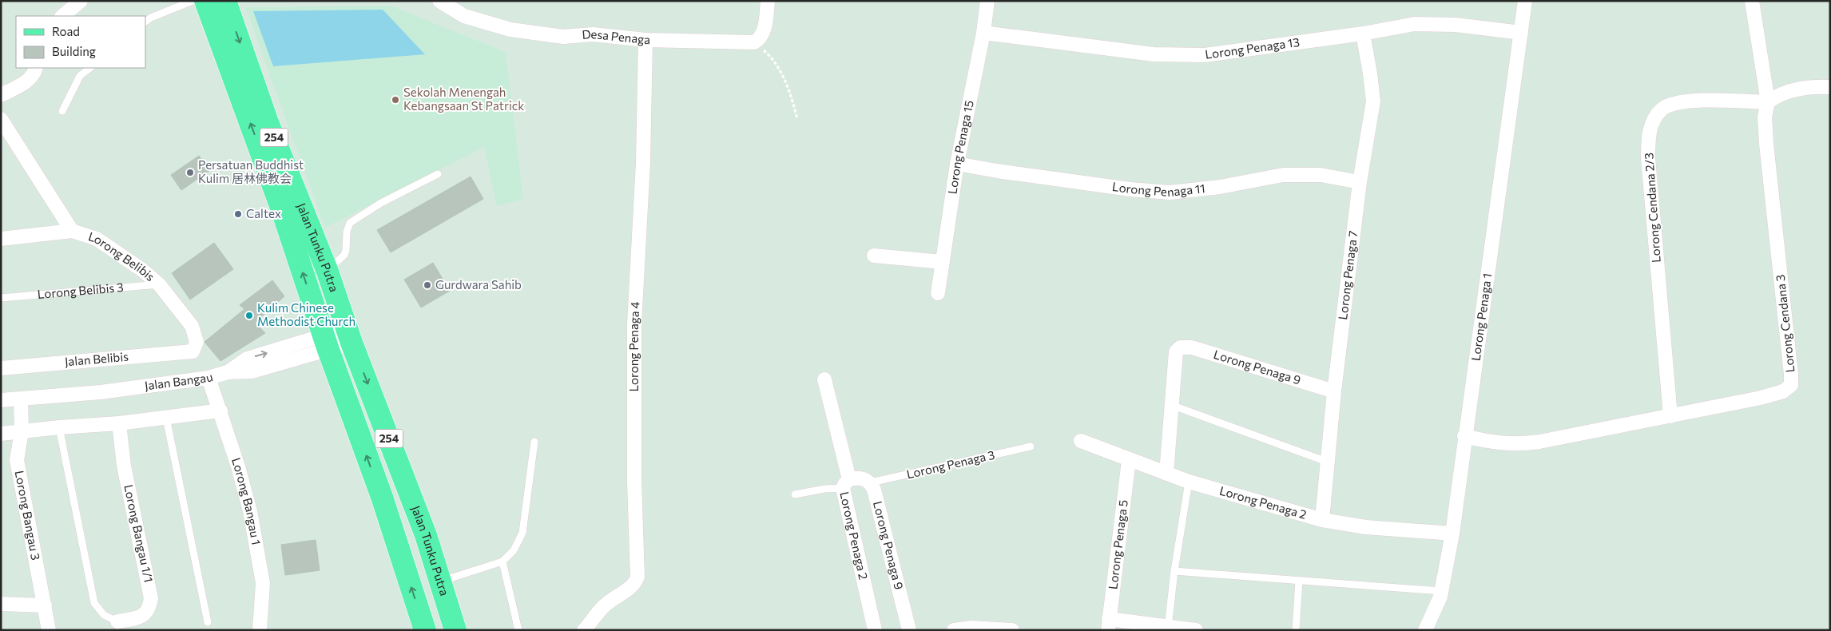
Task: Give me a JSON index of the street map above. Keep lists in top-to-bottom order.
{
  "streets": {
    "main road": ["254", "Jalan Tunku Putra"],
    "street": [
      "Desa Penaga",
      "Lorong Penaga 13",
      "Lorong Penaga 15",
      "Lorong Penaga 11",
      "Lorong Cendana 2/3",
      "Lorong Belibis",
      "Lorong Penaga 7",
      "Lorong Penaga 1",
      "Lorong Cendana 3",
      "Lorong Penaga 4",
      "Jalan Belibis",
      "Lorong Penaga 9",
      "Jalan Bangau",
      "Lorong Bangau 1",
      "Lorong Penaga 2",
      "Lorong Bangau 3",
      "Lorong Bangau 1/1",
      "Lorong Penaga 5"
    ],
    "lane": ["Lorong Belibis 3", "Lorong Penaga 3"]
  },
  "crossings": [
    ["Desa Penaga", "Lorong Penaga 4"],
    ["Lorong Penaga 13", "Lorong Penaga 15"],
    ["Lorong Penaga 13", "Lorong Penaga 7"],
    ["Lorong Penaga 13", "Lorong Penaga 1"],
    ["Lorong Penaga 15", "Lorong Penaga 11"],
    ["Lorong Penaga 11", "Lorong Penaga 7"],
    ["Lorong Cendana 2/3", "Lorong Cendana 3"],
    ["Jalan Tunku Putra", "Jalan Bangau"],
    ["Lorong Belibis", "Lorong Belibis 3"],
    ["Lorong Belibis", "Jalan Belibis"],
    ["Lorong Penaga 7", "Lorong Penaga 9"],
    ["Lorong Penaga 7", "Lorong Penaga 2"],
    ["Lorong Penaga 1", "Lorong Cendana 3"],
    ["Lorong Penaga 1", "Lorong Penaga 2"],
    ["Lorong Penaga 9", "Lorong Penaga 3"],
    ["Jalan Bangau", "Lorong Bangau 1"],
    ["Jalan Bangau", "Lorong Bangau 3"],
    ["Lorong Penaga 2", "Lorong Penaga 5"]
  ],
  "places": [
    "Sekolah Menengah Kebangsaan St Patrick",
    "Persatuan Buddhist Kulim 居林佛教会",
    "Caltex",
    "Gurdwara Sahib",
    "Kulim Chinese Methodist Church"
  ],
  "legend": ["Road", "Building"]
}
